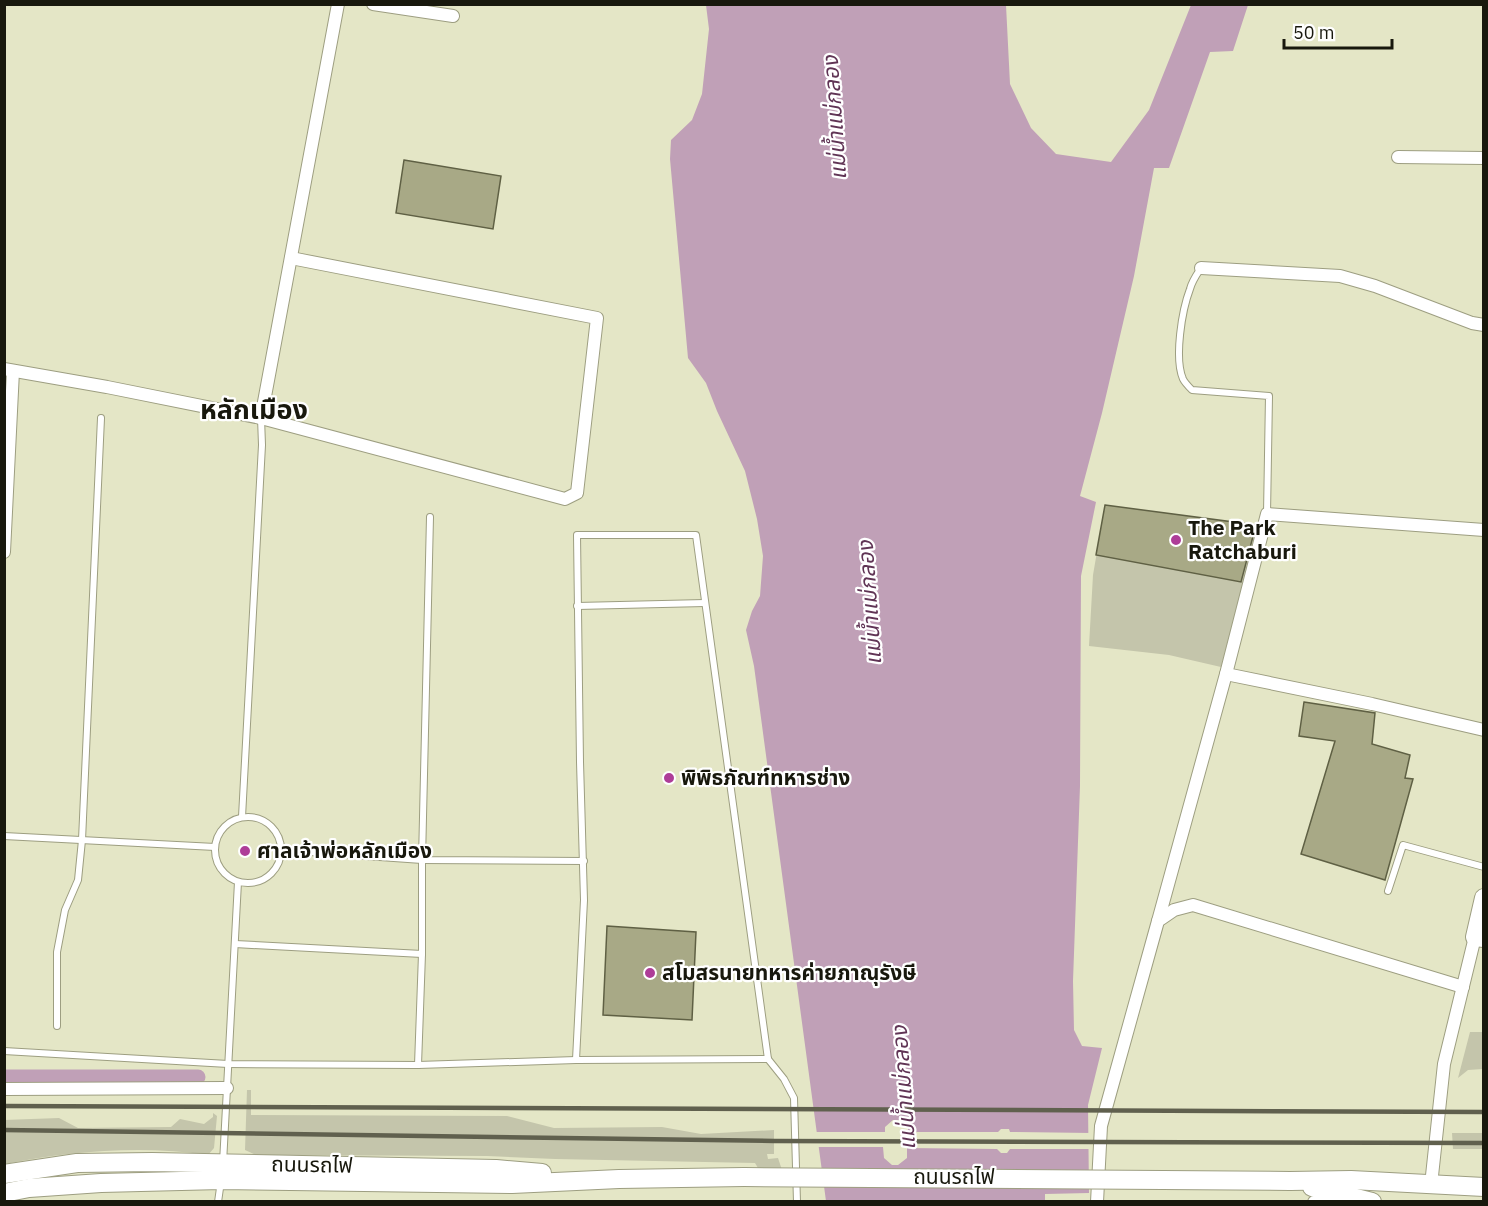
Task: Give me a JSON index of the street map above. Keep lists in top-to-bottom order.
{
  "streets": {
    "main road": ["ถนนรถไฟ"]
  },
  "districts": ["หลักเมือง"],
  "water": ["แม่น้ำแม่กลอง"],
  "places": [
    "The Park Ratchaburi",
    "พิพิธภัณฑ์ทหารช่าง",
    "ศาลเจ้าพ่อหลักเมือง",
    "สโมสรนายทหารค่ายภาณุรังษี"
  ],
  "scale_bar": "50 m"
}
